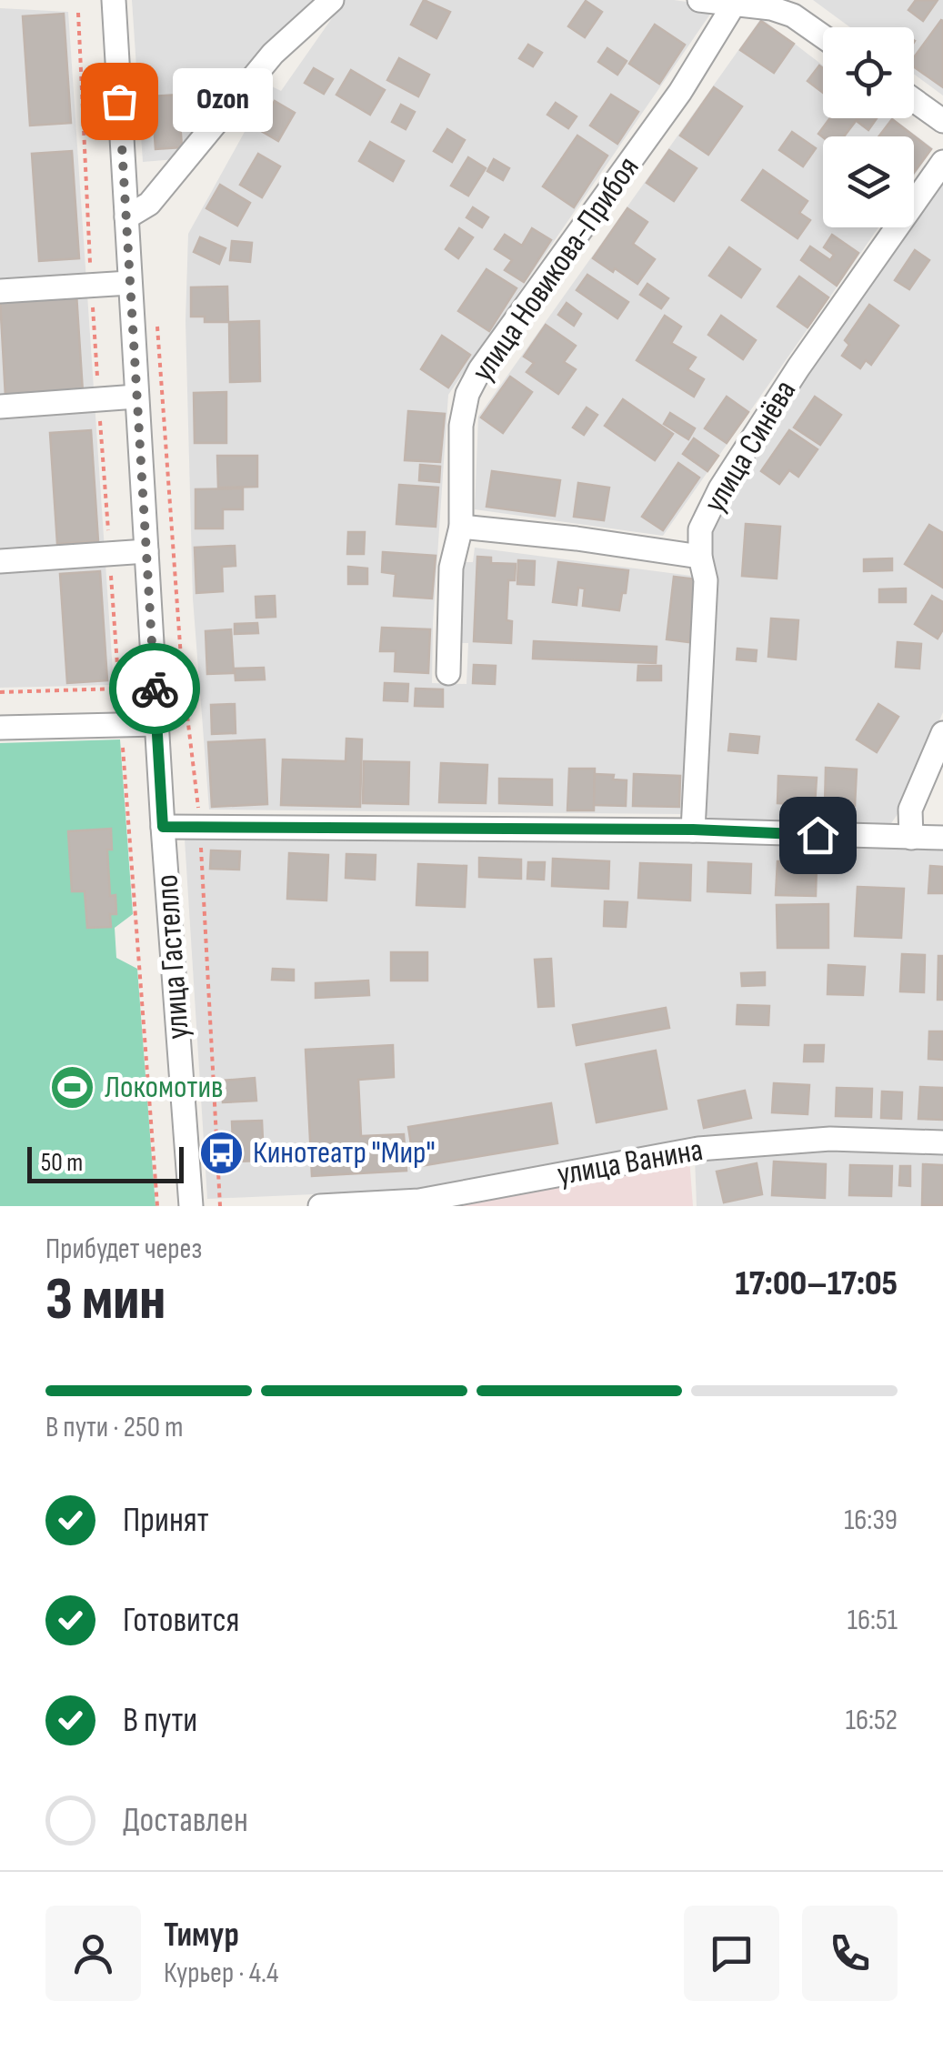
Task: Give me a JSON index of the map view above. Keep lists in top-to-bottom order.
{
  "streets": {
    "street": [
      "улица Новикова-Прибоя",
      "улица Синёва",
      "улица Гастелло",
      "улица Ванина"
    ]
  },
  "places": {
    "other": ["Ozon"],
    "sports": ["Локомотив"],
    "bus stop": ["Кинотеатр \"Мир\""]
  },
  "scale_bar": "50 m",
  "page": {
    "bubble": "Ozon",
    "scale": "50 m",
    "heading": ["3 мин", "Прибудет через", "17:00–17:05"],
    "panel": ["Тимур", "Курьер · 4.4"],
    "bar": "В пути · 250 m",
    "list": [
      ["Принят", "16:39"],
      ["Готовится", "16:51"],
      ["В пути", "16:52"],
      "Доставлен"
    ]
  }
}
